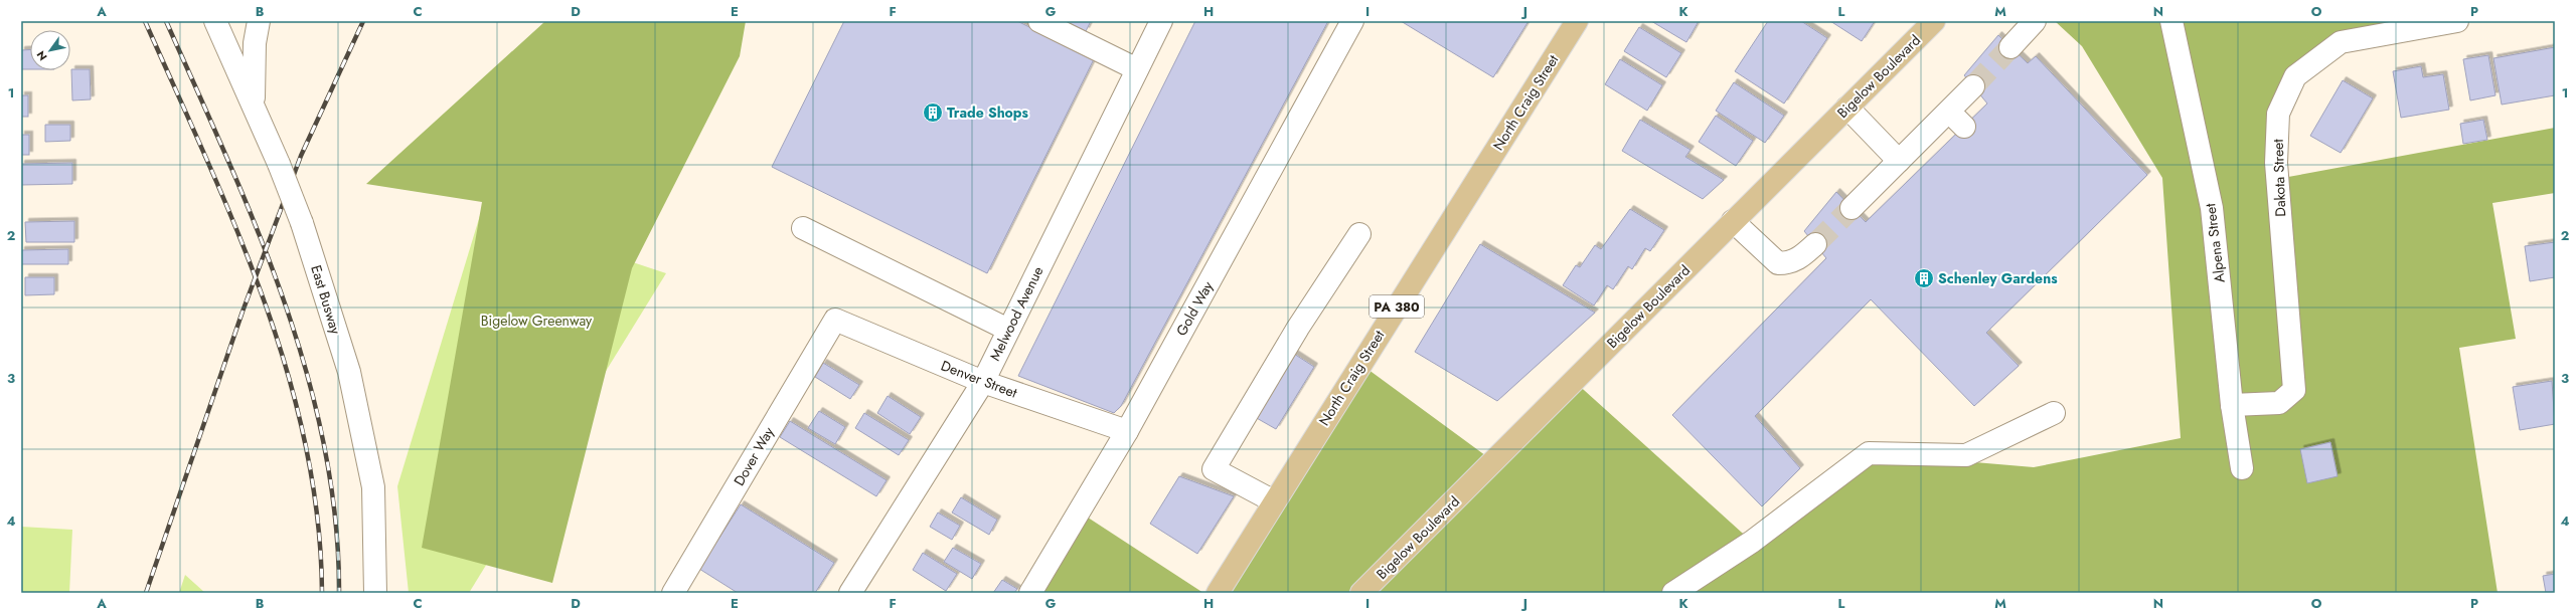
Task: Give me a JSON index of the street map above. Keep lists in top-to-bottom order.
{
  "streets": {
    "main road": ["Bigelow Boulevard", "North Craig Street", "PA 380"],
    "street": [
      "Dakota Street",
      "Alpena Street",
      "East Busway",
      "Gold Way",
      "Melwood Avenue",
      "Denver Street",
      "Dover Way"
    ]
  },
  "crossings": [
    ["Dakota Street", "Alpena Street"],
    ["Gold Way", "Denver Street"],
    ["Melwood Avenue", "Denver Street"],
    ["Denver Street", "Dover Way"]
  ],
  "parks": ["Bigelow Greenway"],
  "places": {
    "building": ["Trade Shops", "Schenley Gardens"]
  },
  "north": "bottom left",
  "grid": {
    "columns": [
      "A",
      "B",
      "C",
      "D",
      "E",
      "F",
      "G",
      "H",
      "I",
      "J",
      "K",
      "L",
      "M",
      "N",
      "O",
      "P"
    ],
    "rows": [
      "1",
      "2",
      "3",
      "4"
    ]
  }
}
